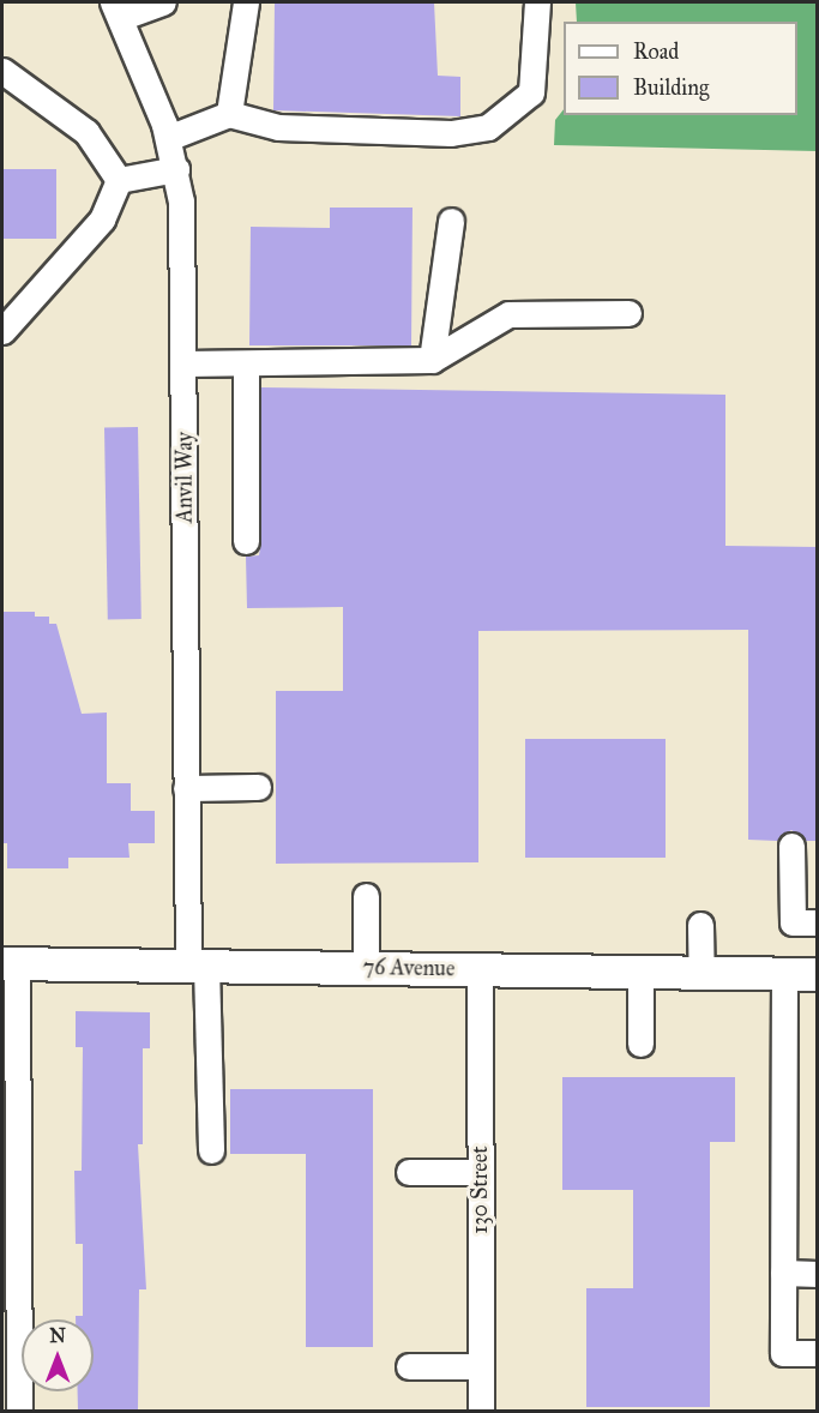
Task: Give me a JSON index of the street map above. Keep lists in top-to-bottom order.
{
  "streets": {
    "main road": ["76 Avenue"],
    "street": ["Anvil Way", "130 Street"]
  },
  "crossings": [
    ["Anvil Way", "76 Avenue"],
    ["76 Avenue", "130 Street"]
  ],
  "legend": ["Road", "Building"],
  "north": "top"
}
